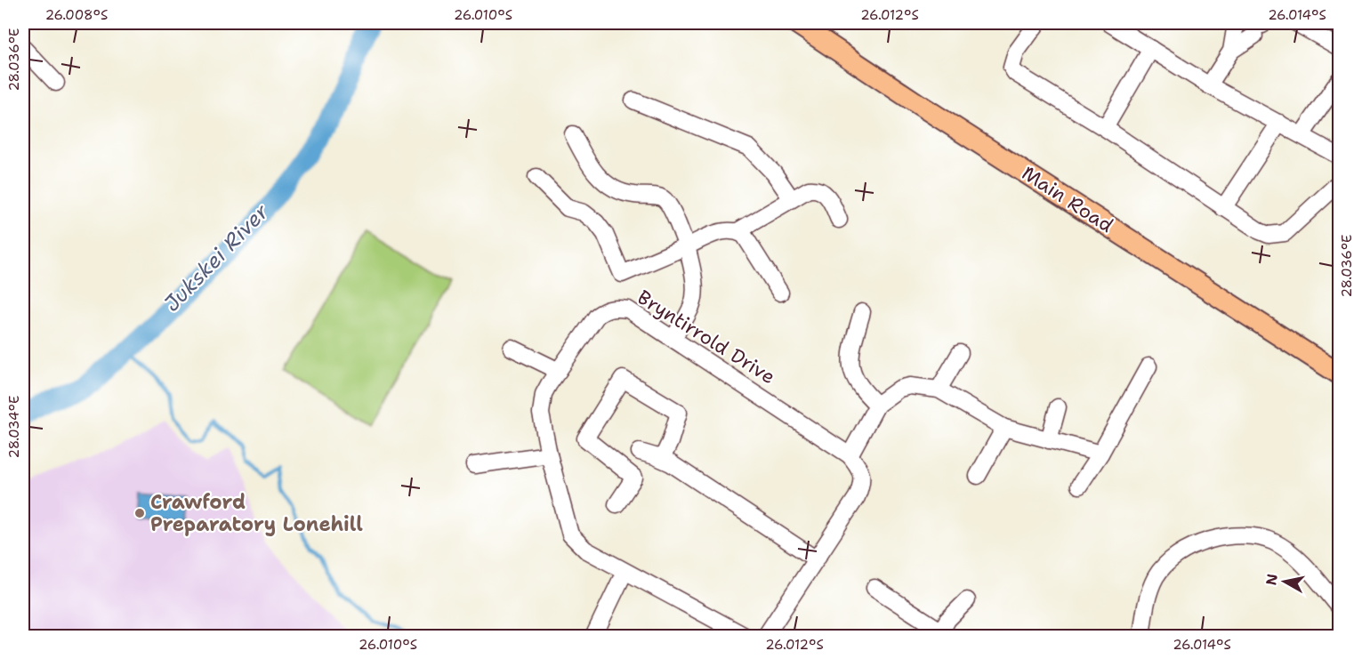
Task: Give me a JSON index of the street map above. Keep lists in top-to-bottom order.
{
  "streets": {
    "main road": ["Main Road"],
    "street": ["Bryntirrold Drive"]
  },
  "water": ["Jukskei River"],
  "places": ["Crawford Preparatory Lonehill"],
  "north": "left",
  "coordinates": [
    "26.008°S",
    "26.010°S",
    "26.012°S",
    "26.014°S",
    "28.036°E",
    "28.034°E"
  ]
}
